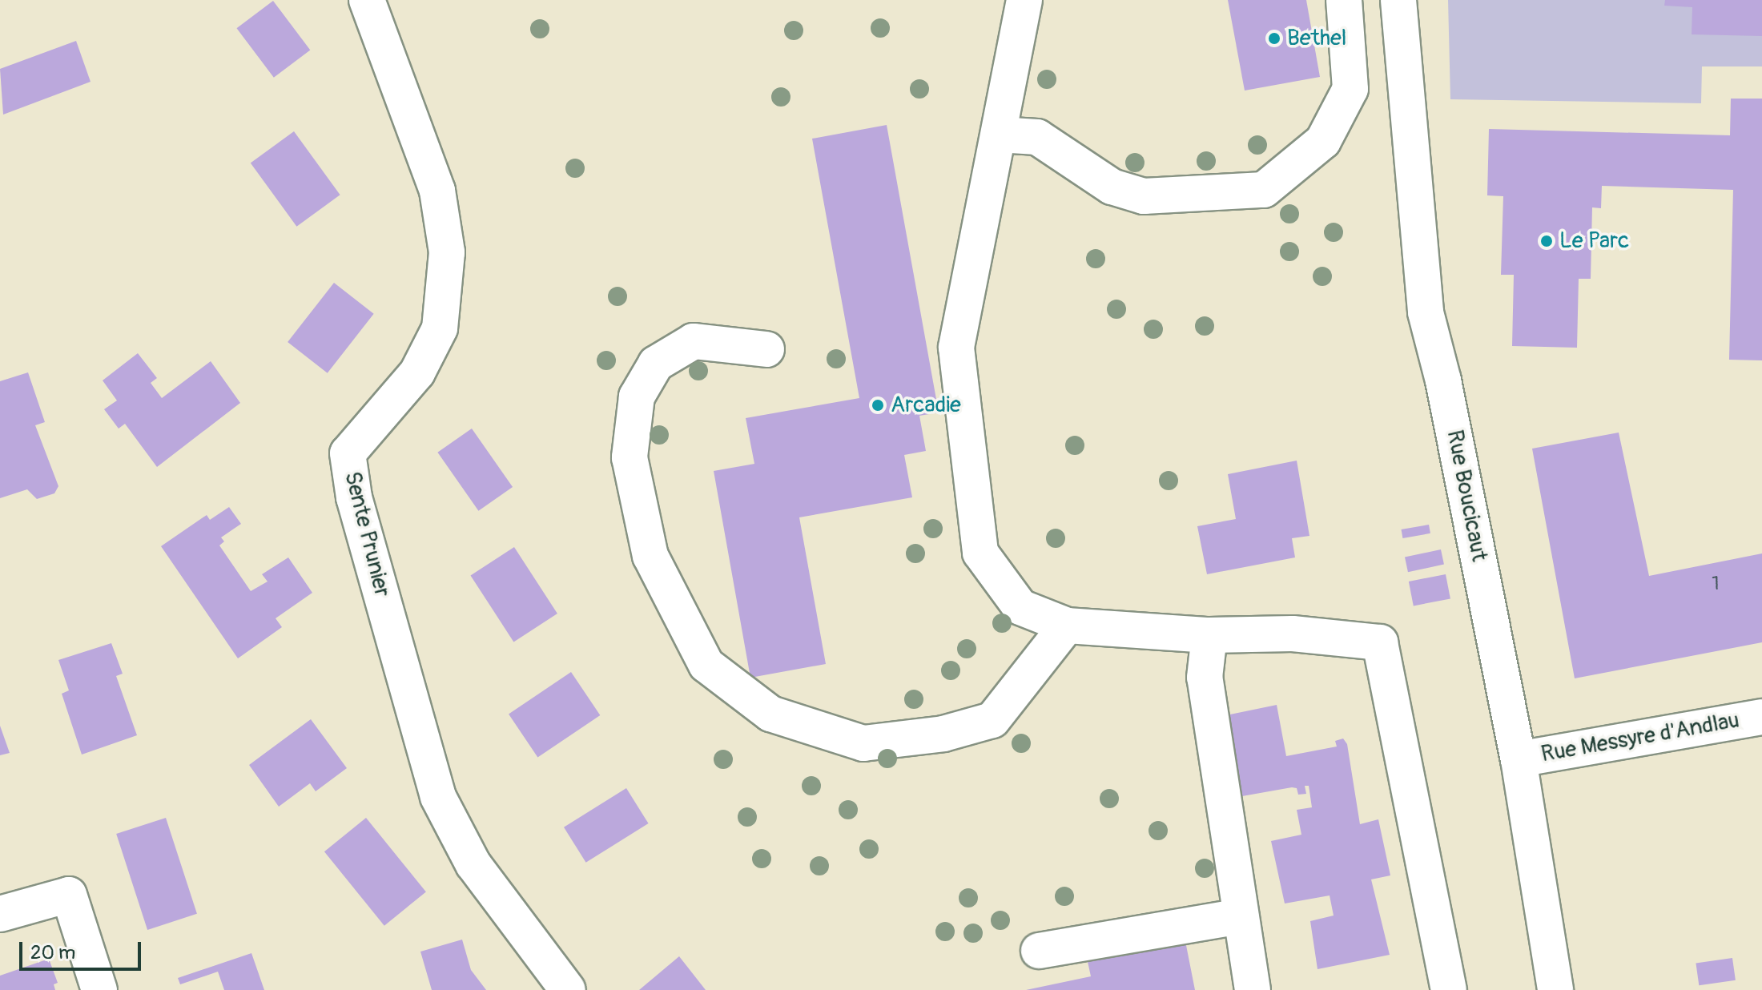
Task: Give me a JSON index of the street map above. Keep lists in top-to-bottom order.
{
  "streets": {
    "street": ["Rue Boucicaut", "Sente Prunier", "Rue Messyre d'Andlau"]
  },
  "crossings": [
    ["Rue Boucicaut", "Rue Messyre d'Andlau"]
  ],
  "places": ["Bethel", "Le Parc", "Arcadie"],
  "house_numbers": ["1"],
  "scale_bar": "20 m"
}
